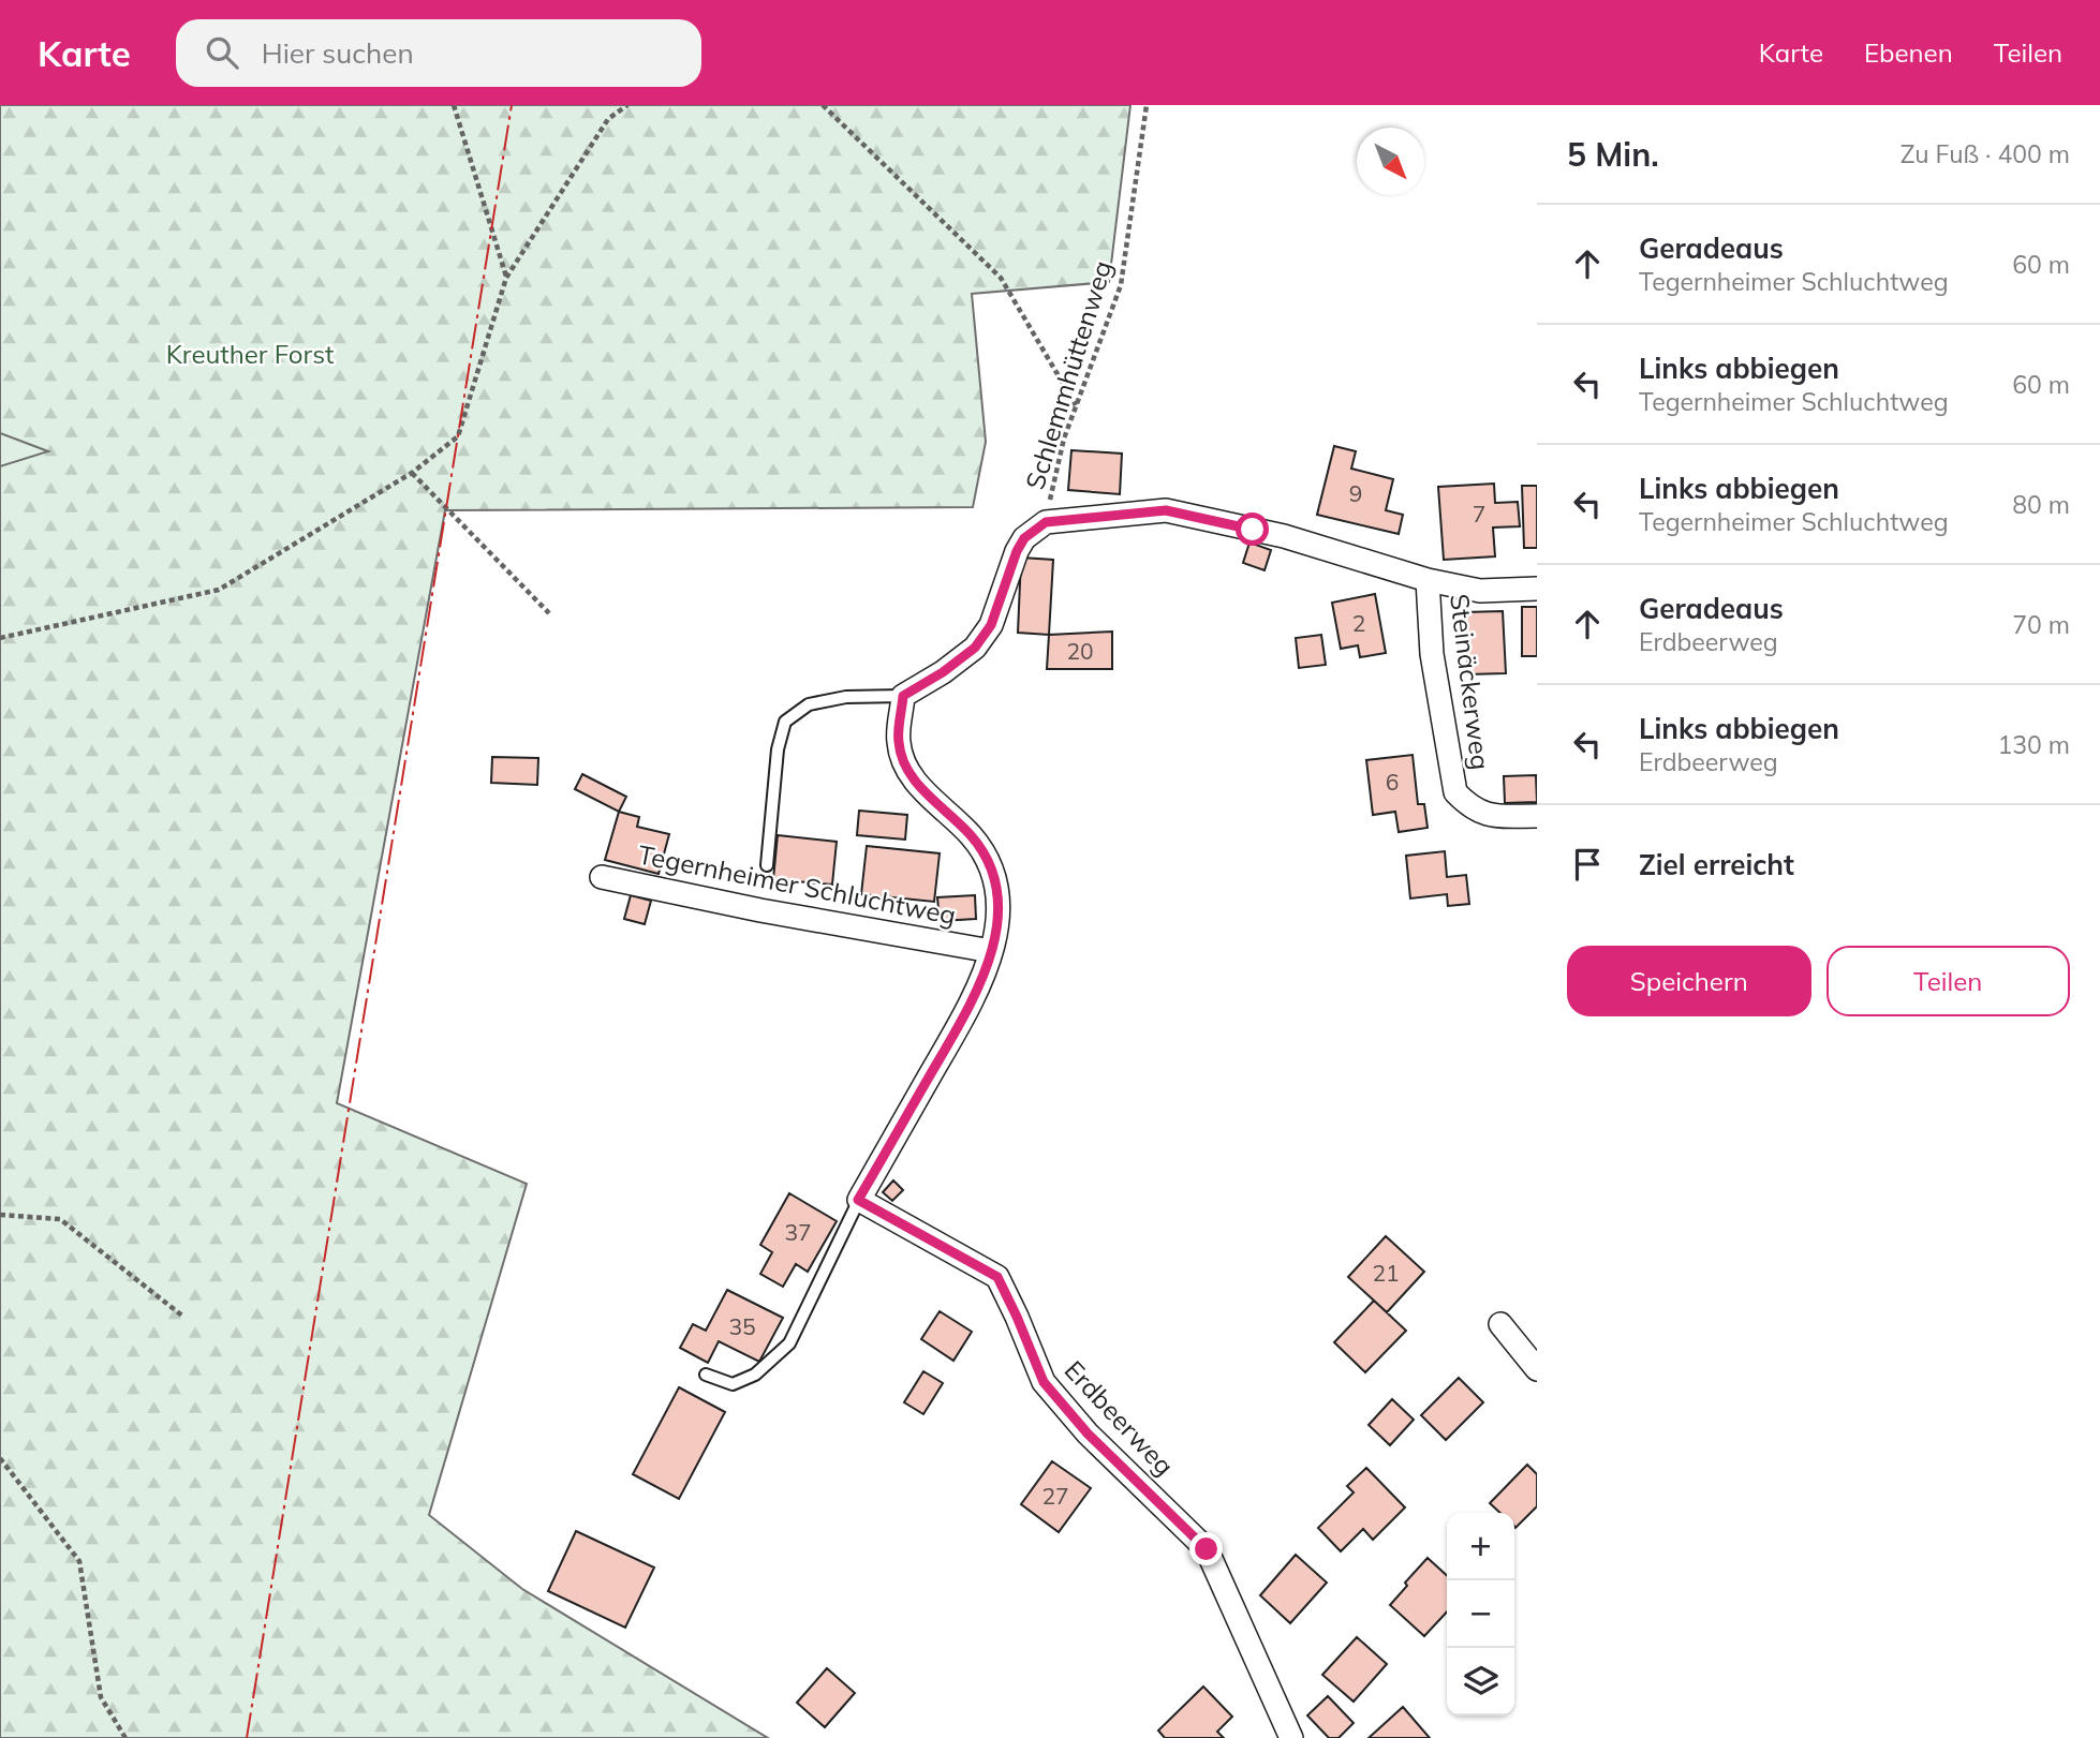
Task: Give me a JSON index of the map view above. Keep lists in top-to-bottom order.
{
  "streets": {
    "street": ["Steinäckerweg", "Tegernheimer Schluchtweg", "Erdbeerweg"],
    "path": ["Schlemmhüttenweg"]
  },
  "parks": ["Kreuther Forst"],
  "house_numbers": [
    "9",
    "7",
    "2",
    "20",
    "6",
    "37",
    "21",
    "35",
    "27"
  ],
  "north": "bottom right",
  "page": {
    "header": "Karte",
    "search": "Hier suchen",
    "nav": ["Karte", "Ebenen", "Teilen"],
    "heading": ["5 Min.", "Zu Fuß · 400 m"],
    "list": [
      ["Geradeaus", "Tegernheimer Schluchtweg", "60 m"],
      ["Links abbiegen", "Tegernheimer Schluchtweg", "60 m"],
      ["Links abbiegen", "Tegernheimer Schluchtweg", "80 m"],
      ["Geradeaus", "Erdbeerweg", "70 m"],
      ["Links abbiegen", "Erdbeerweg", "130 m"],
      "Ziel erreicht"
    ],
    "buttons": ["Speichern", "Teilen"],
    "map_buttons": ["+", "−"]
  }
}
